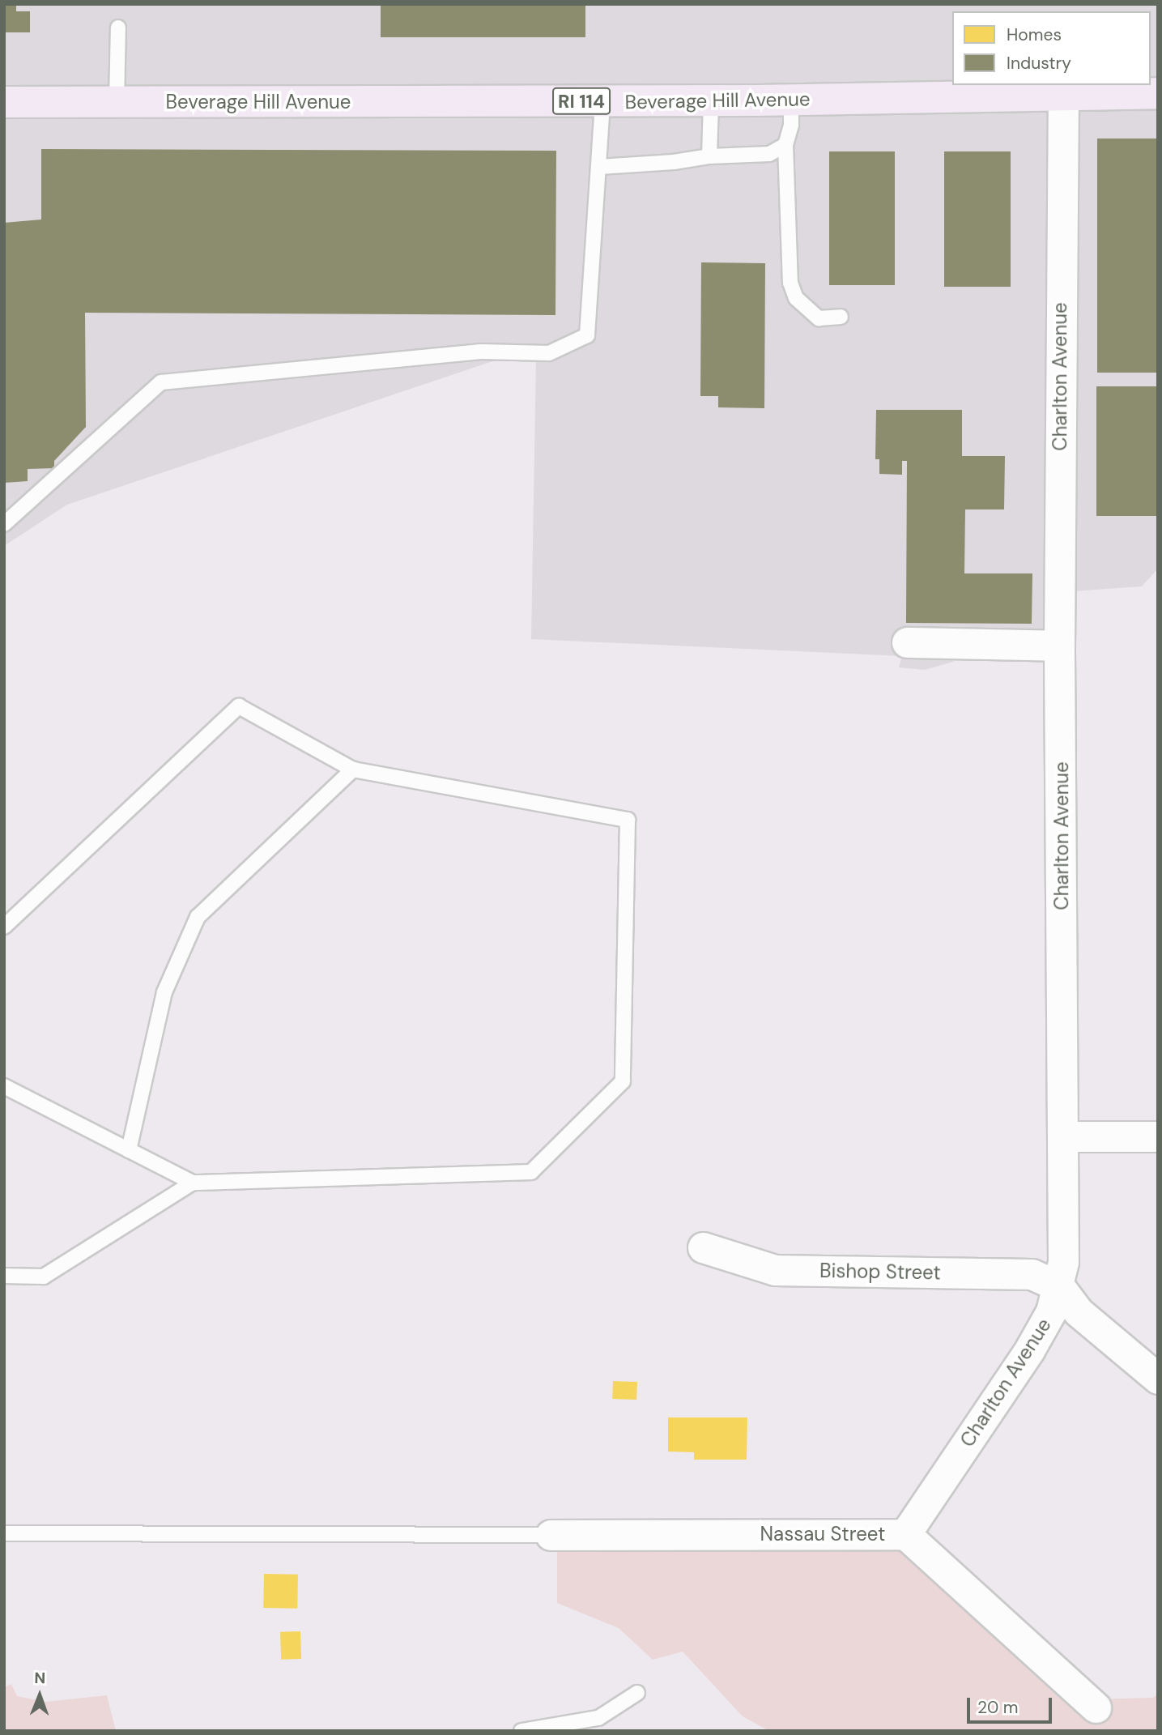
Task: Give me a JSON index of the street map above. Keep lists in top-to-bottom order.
{
  "streets": {
    "main road": ["Beverage Hill Avenue", "RI 114"],
    "street": ["Charlton Avenue", "Bishop Street", "Nassau Street"]
  },
  "crossings": [
    ["Beverage Hill Avenue", "Charlton Avenue"],
    ["Charlton Avenue", "Bishop Street"],
    ["Charlton Avenue", "Nassau Street"]
  ],
  "legend": ["Homes", "Industry"],
  "scale_bar": "20 m",
  "north": "top"
}
